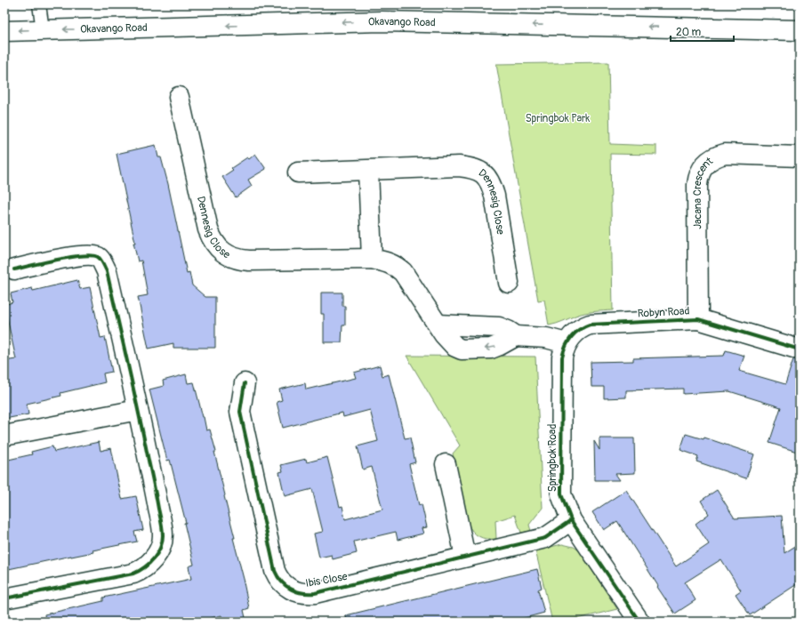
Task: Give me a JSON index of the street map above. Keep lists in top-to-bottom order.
{
  "streets": {
    "street": [
      "Okavango Road",
      "Jacana Crescent",
      "Dennesig Close",
      "Robyn Road",
      "Springbok Road",
      "Ibis Close"
    ]
  },
  "crossings": [
    ["Jacana Crescent", "Robyn Road"],
    ["Dennesig Close", "Robyn Road"],
    ["Dennesig Close", "Springbok Road"],
    ["Robyn Road", "Springbok Road"],
    ["Springbok Road", "Ibis Close"]
  ],
  "one_way": ["Okavango Road"],
  "parks": ["Springbok Park"],
  "scale_bar": "20 m"
}
